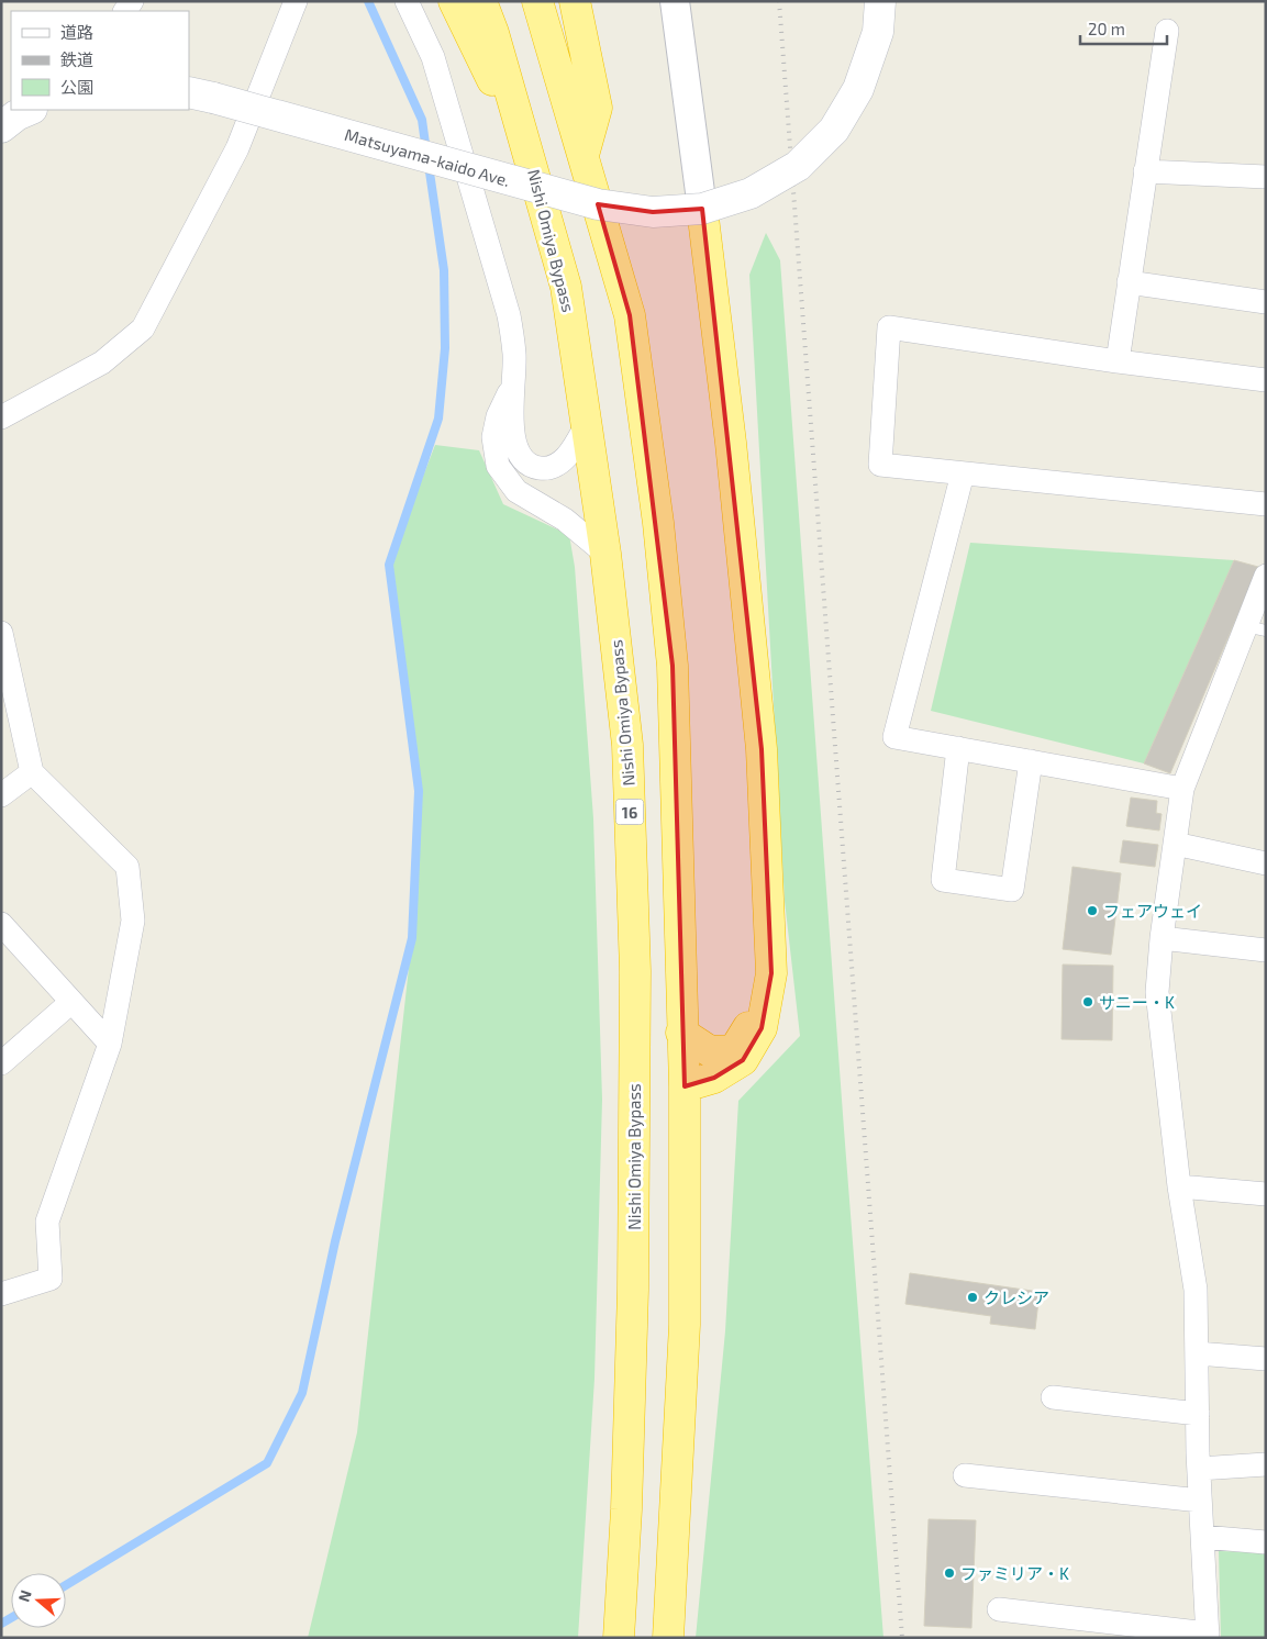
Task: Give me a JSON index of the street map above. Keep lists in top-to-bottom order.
{
  "streets": {
    "highway": ["Nishi Omiya Bypass", "16"],
    "main road": ["Matsuyama-kaido Ave."]
  },
  "places": [
    "フェアウェイ",
    "サニー・K",
    "クレシア",
    "ファミリア・K"
  ],
  "legend": ["道路", "鉄道", "公園"],
  "scale_bar": "20 m",
  "north": "left"
}
